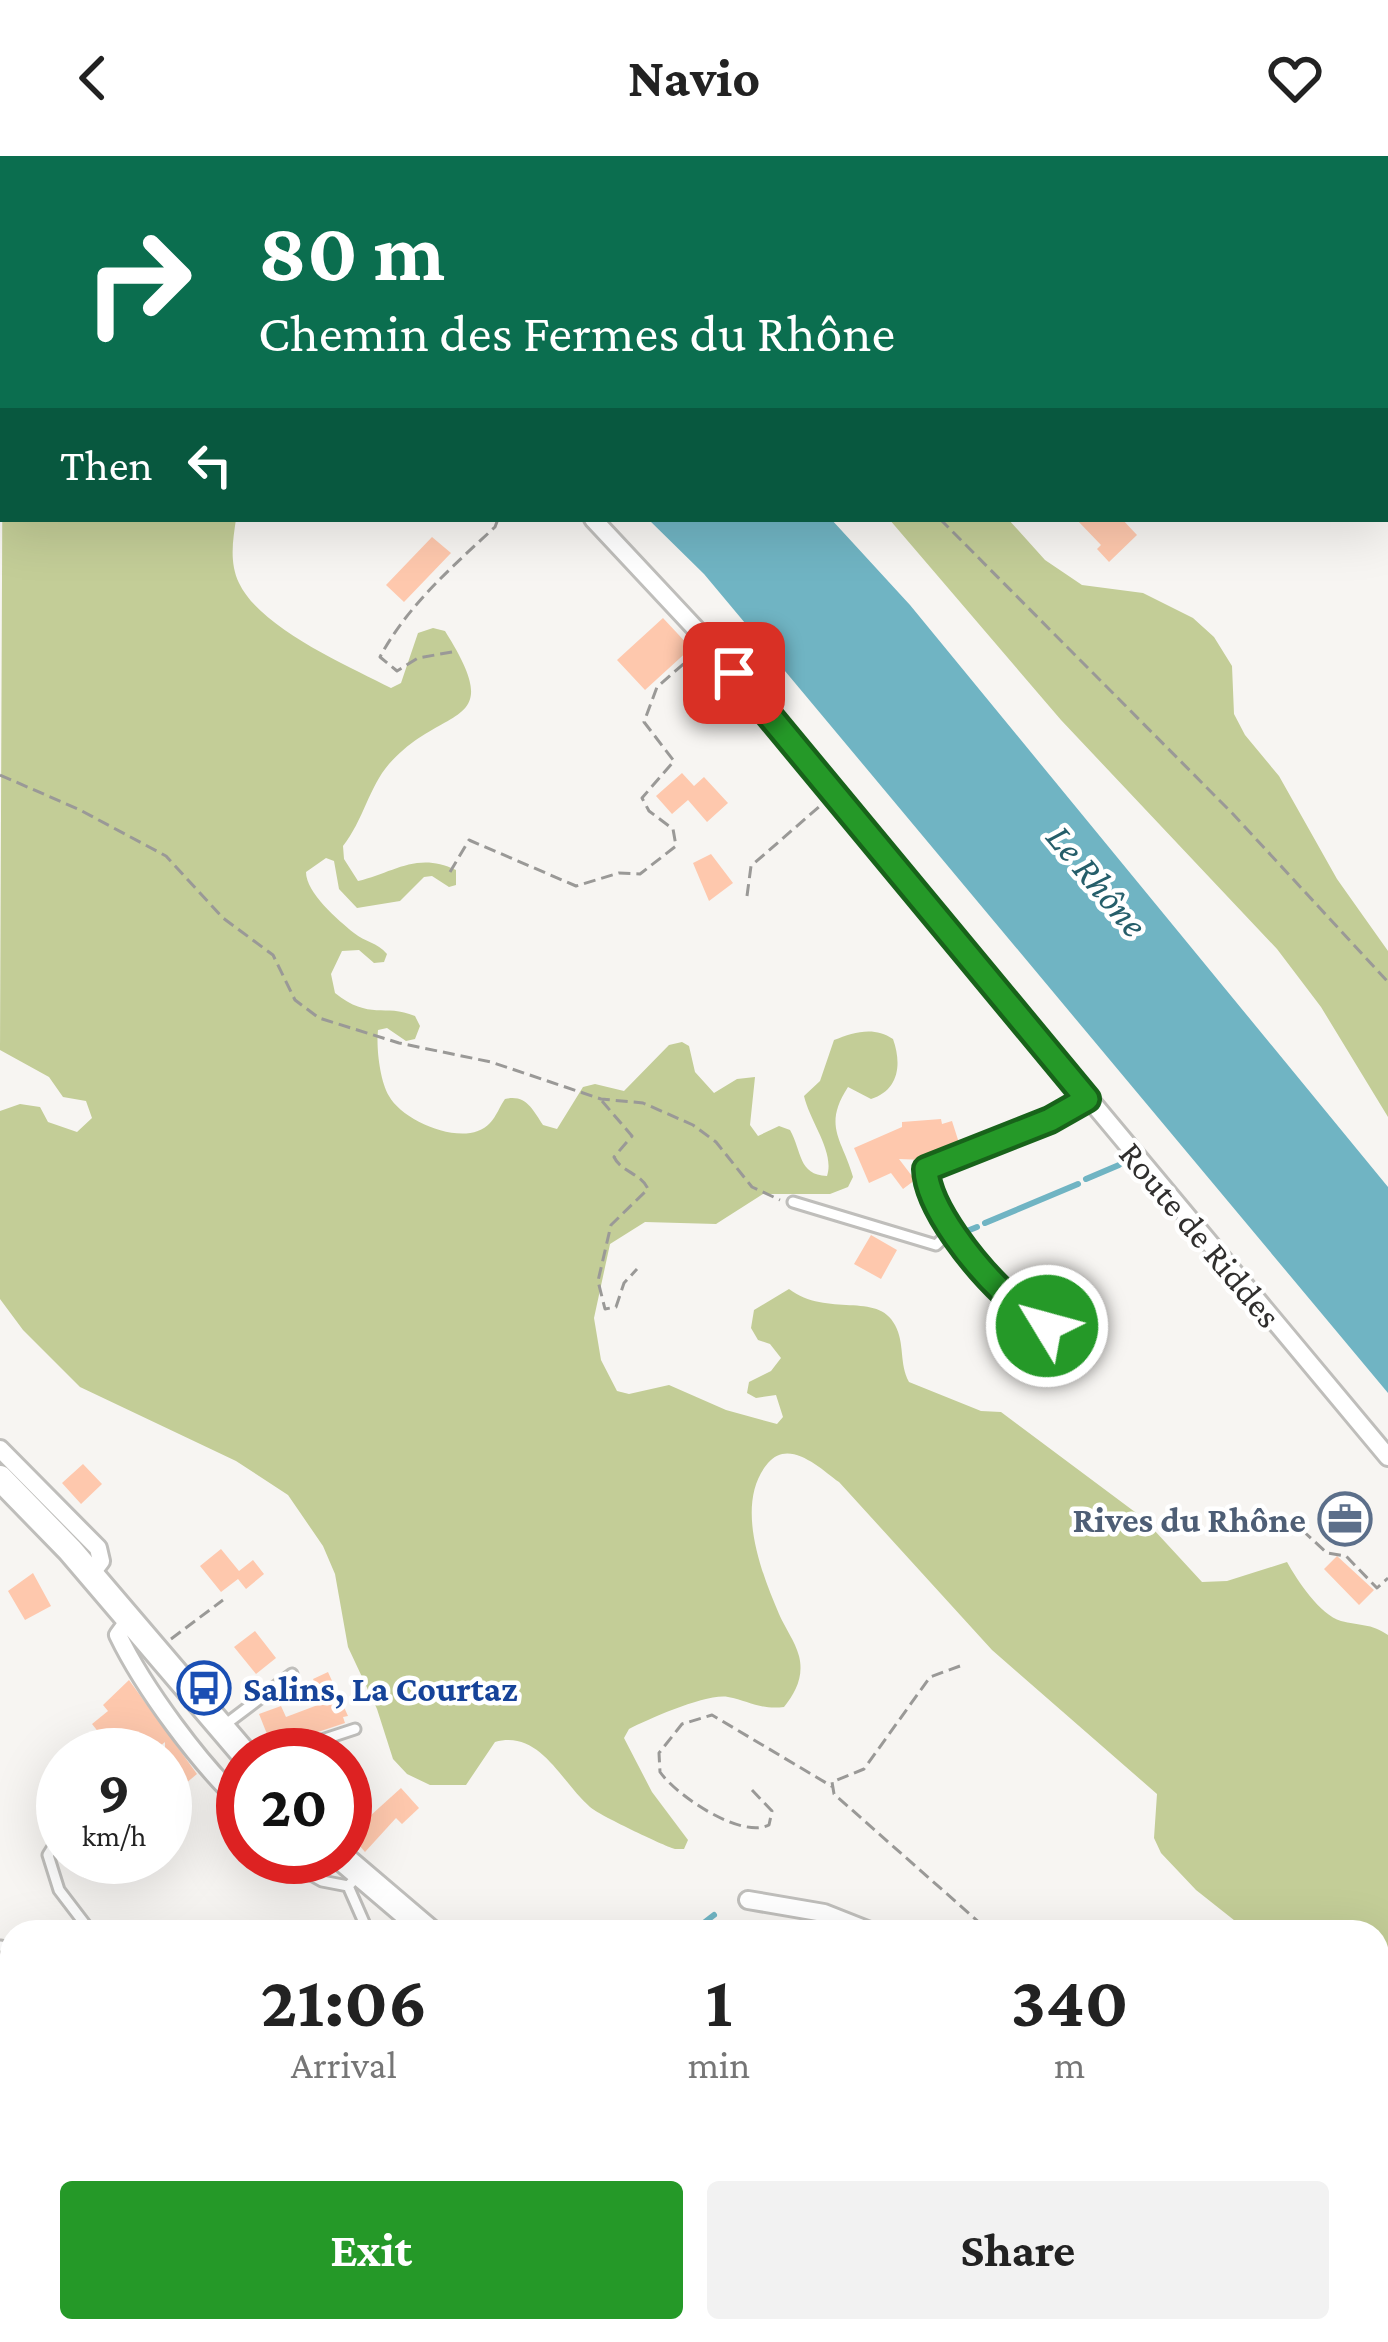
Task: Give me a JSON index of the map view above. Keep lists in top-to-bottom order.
{
  "streets": {
    "street": ["Route de Riddes"]
  },
  "water": ["Le Rhône"],
  "places": {
    "office": ["Rives du Rhône"],
    "bus stop": ["Salins, La Courtaz"]
  },
  "page": {
    "header": "Navio",
    "turn": ["80 m", "Chemin des Fermes du Rhône"],
    "then": "Then",
    "speed": "9 km/h",
    "limit": "20",
    "eta": [
      "21:06",
      "Arrival",
      "1",
      "min",
      "340",
      "m"
    ],
    "buttons": ["Exit", "Share"]
  }
}
